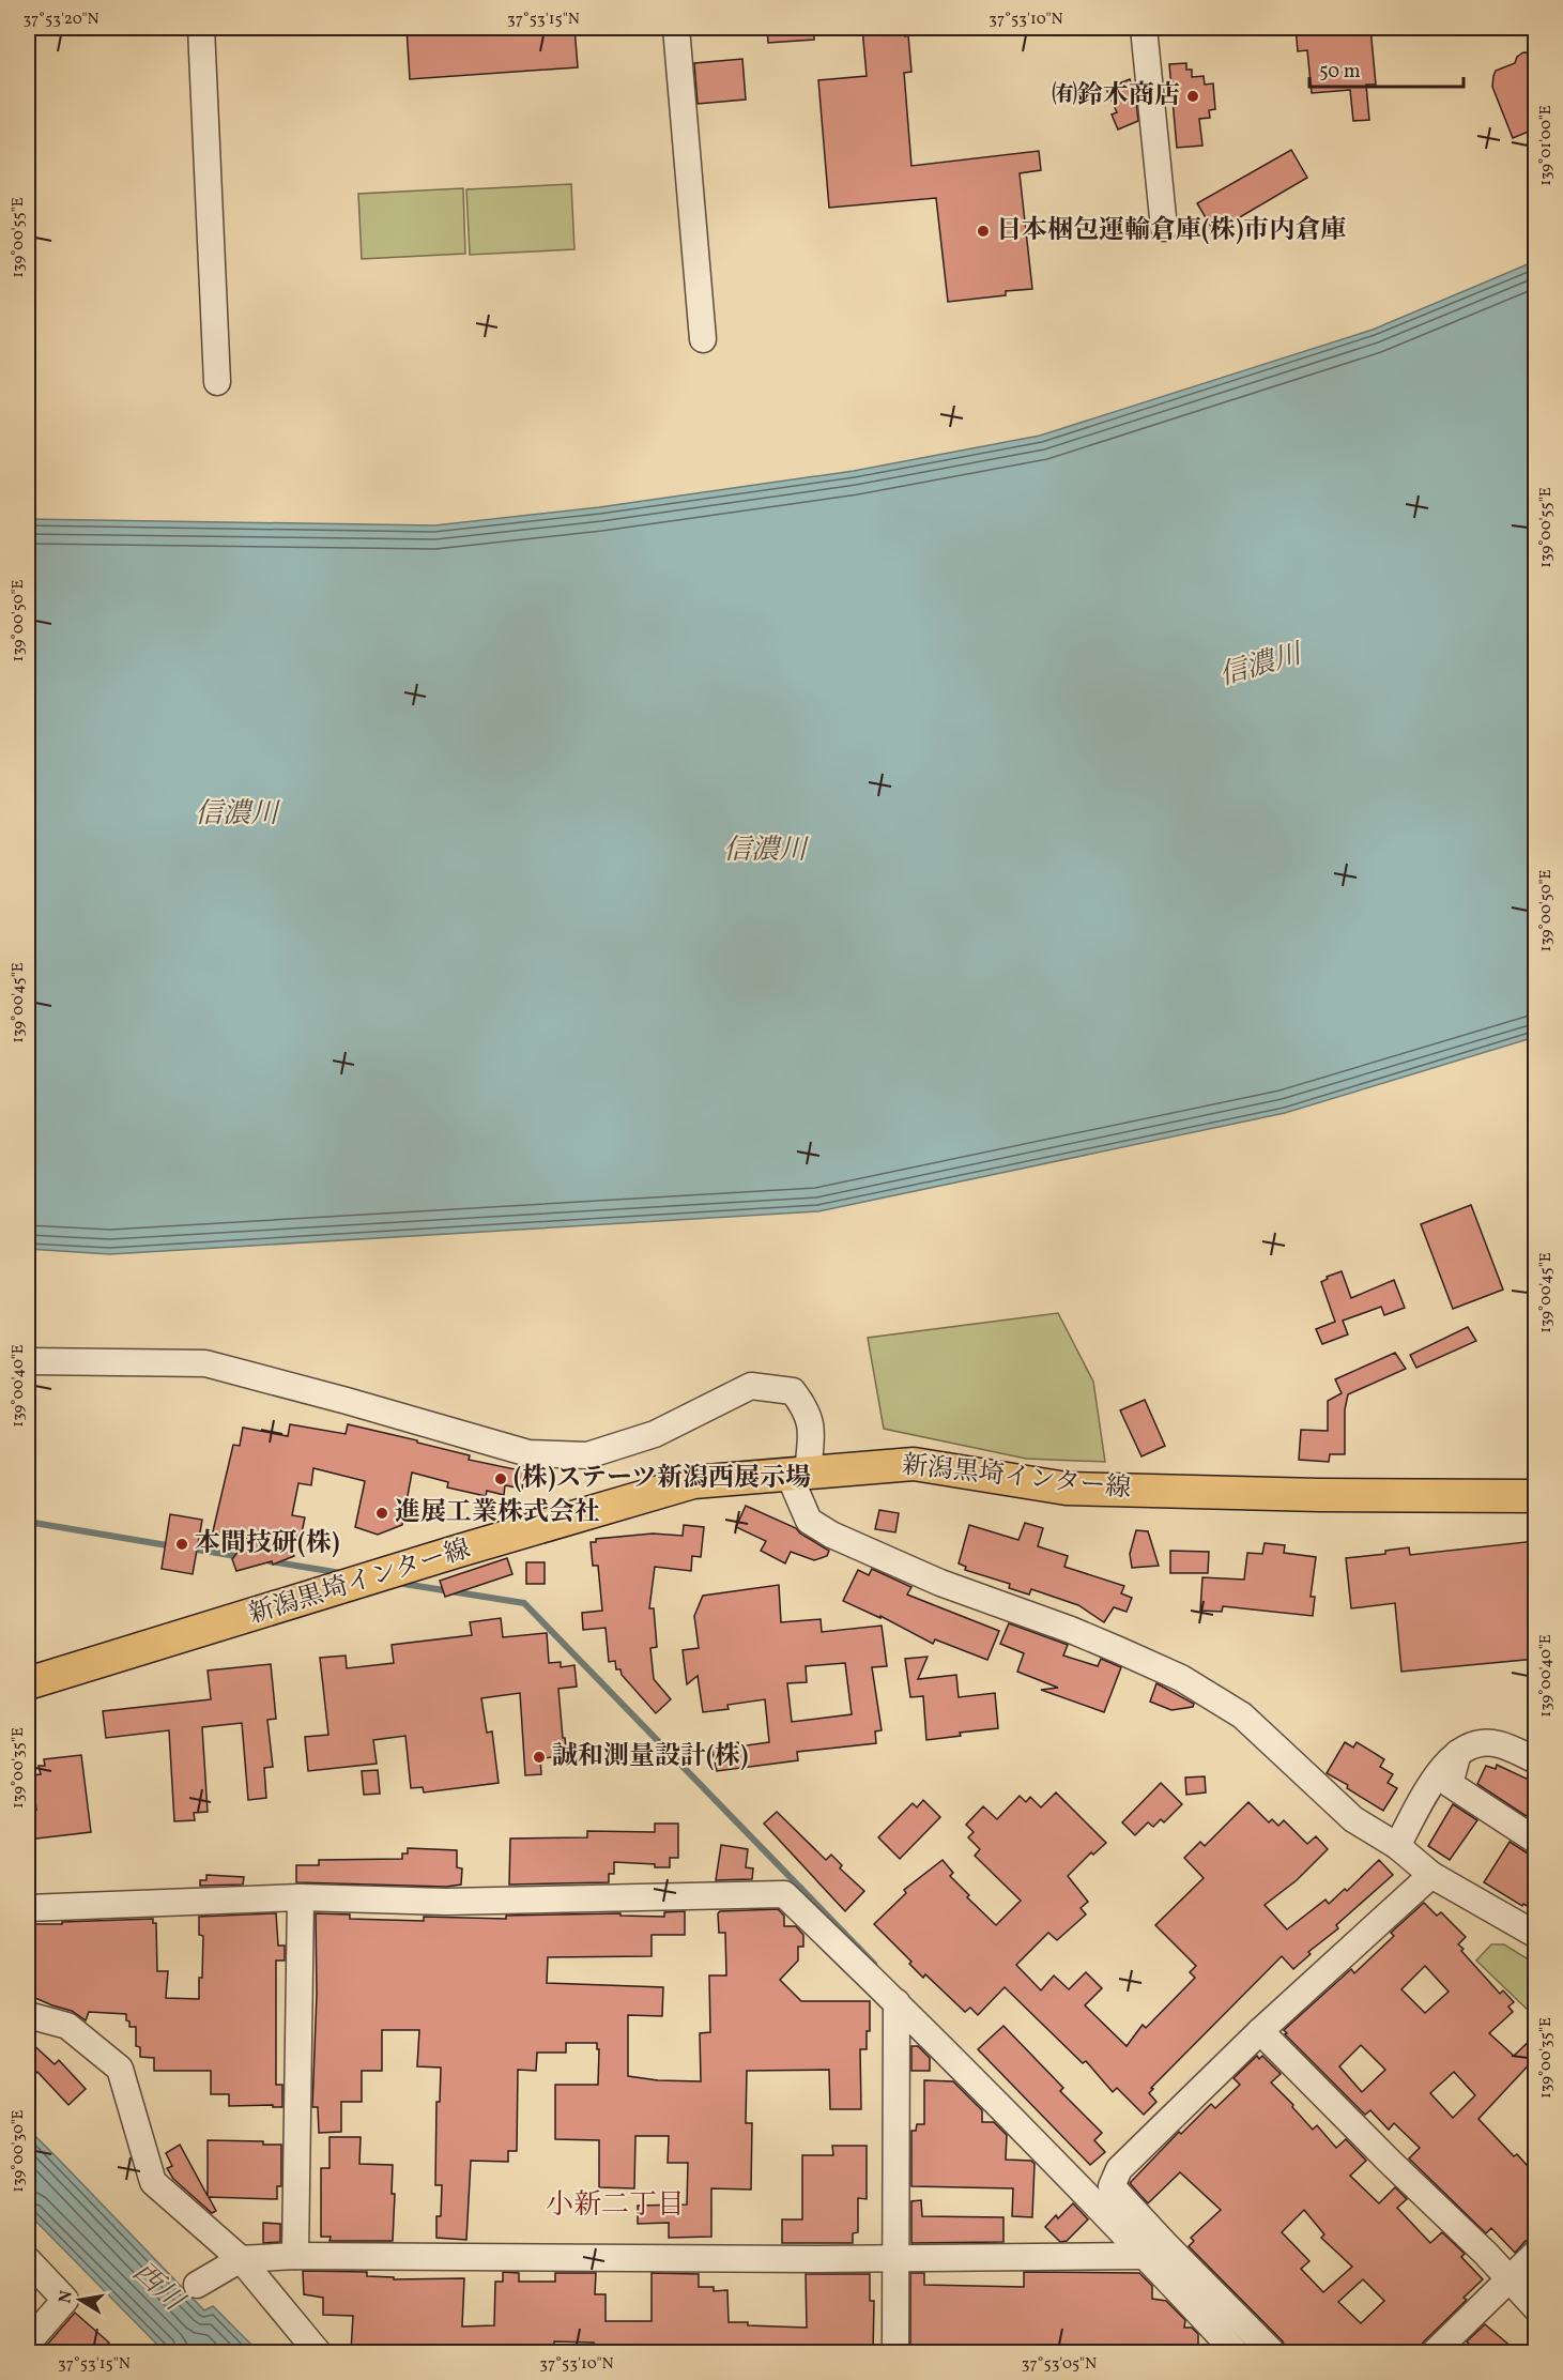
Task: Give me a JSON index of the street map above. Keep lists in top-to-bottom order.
{
  "streets": {
    "main road": ["新潟黒埼インター線"]
  },
  "districts": ["小新二丁目"],
  "water": ["信濃川", "西川"],
  "places": [
    "㈲鈴木商店",
    "日本梱包運輸倉庫(株)市内倉庫",
    "(株)ステーツ新潟西展示場",
    "進展工業株式会社",
    "本間技研(株)",
    "誠和測量設計(株)"
  ],
  "scale_bar": "50 m",
  "north": "left",
  "coordinates": [
    "37°53'20\"N",
    "37°53'15\"N",
    "37°53'10\"N",
    "139°01'00\"E",
    "139°00'55\"E",
    "139°00'50\"E",
    "139°00'45\"E",
    "139°00'40\"E",
    "139°00'35\"E",
    "139°00'30\"E",
    "37°53'05\"N"
  ]
}
